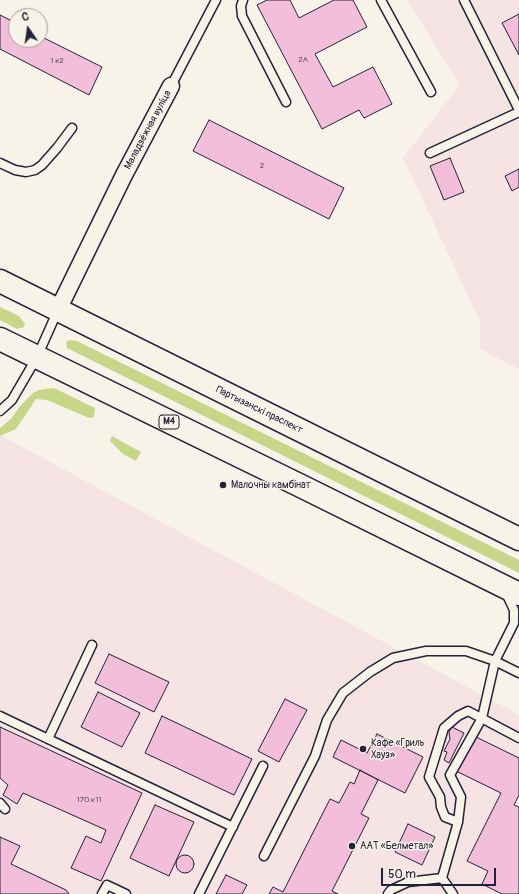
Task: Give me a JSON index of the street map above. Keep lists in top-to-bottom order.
{
  "streets": {
    "highway": ["Партызанскі праспект", "М4"],
    "street": ["Маладзёжная вуліца"]
  },
  "crossings": [
    ["Маладзёжная вуліца", "Партызанскі праспект"]
  ],
  "places": ["Малочны камбінат", "Кафе «Гриль Хауз»", "ААТ «Белметал»"],
  "house_numbers": [
    "2А",
    "1 к2",
    "2",
    "170 к11"
  ],
  "scale_bar": "50 m",
  "north": "top"
}
